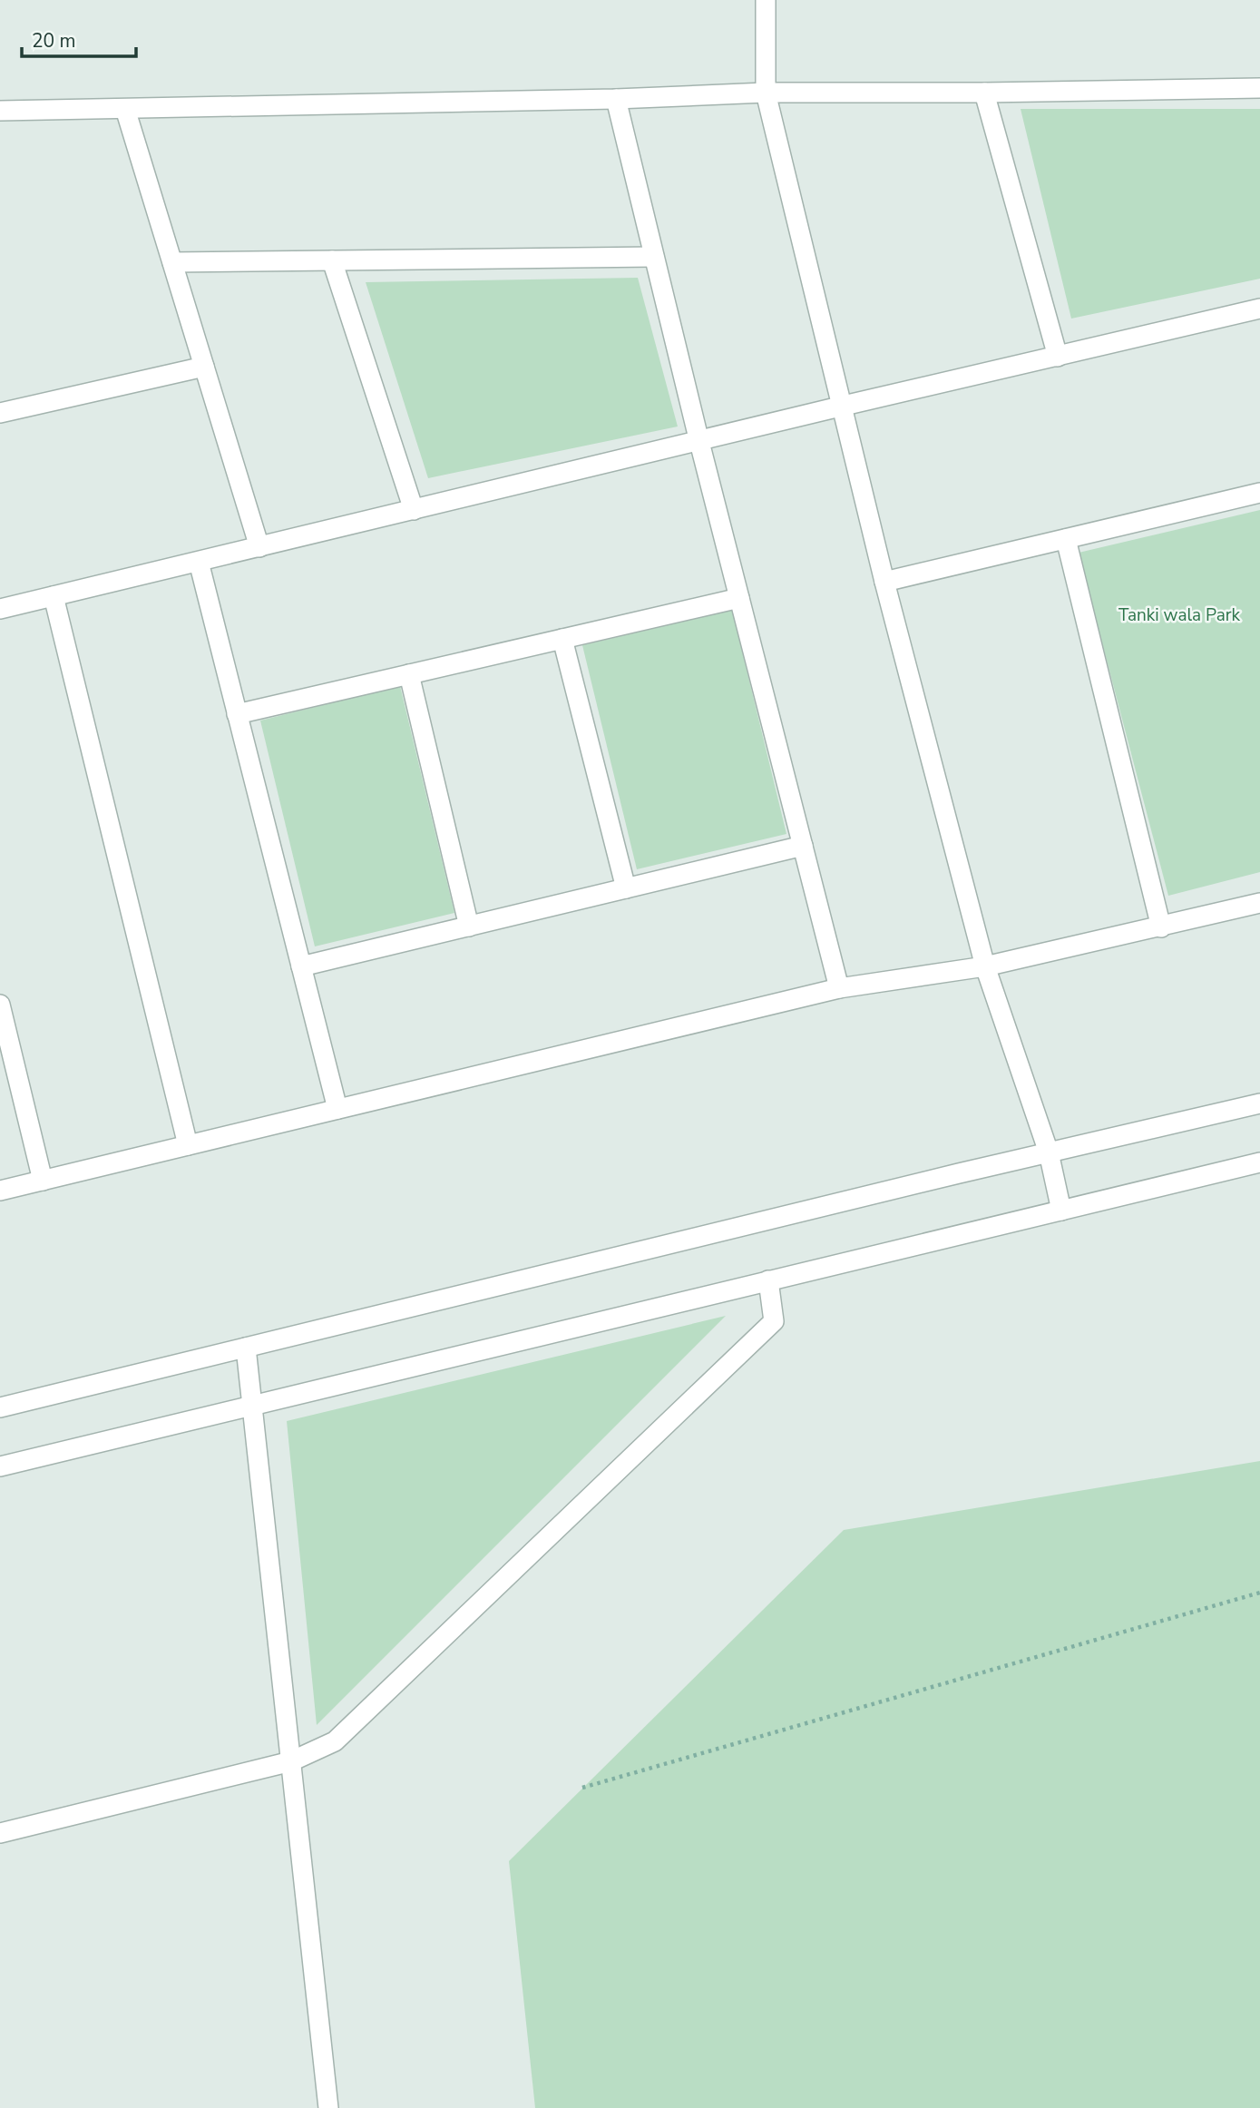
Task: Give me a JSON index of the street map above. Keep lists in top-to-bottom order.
{
  "parks": ["Tanki wala Park"],
  "scale_bar": "20 m"
}
